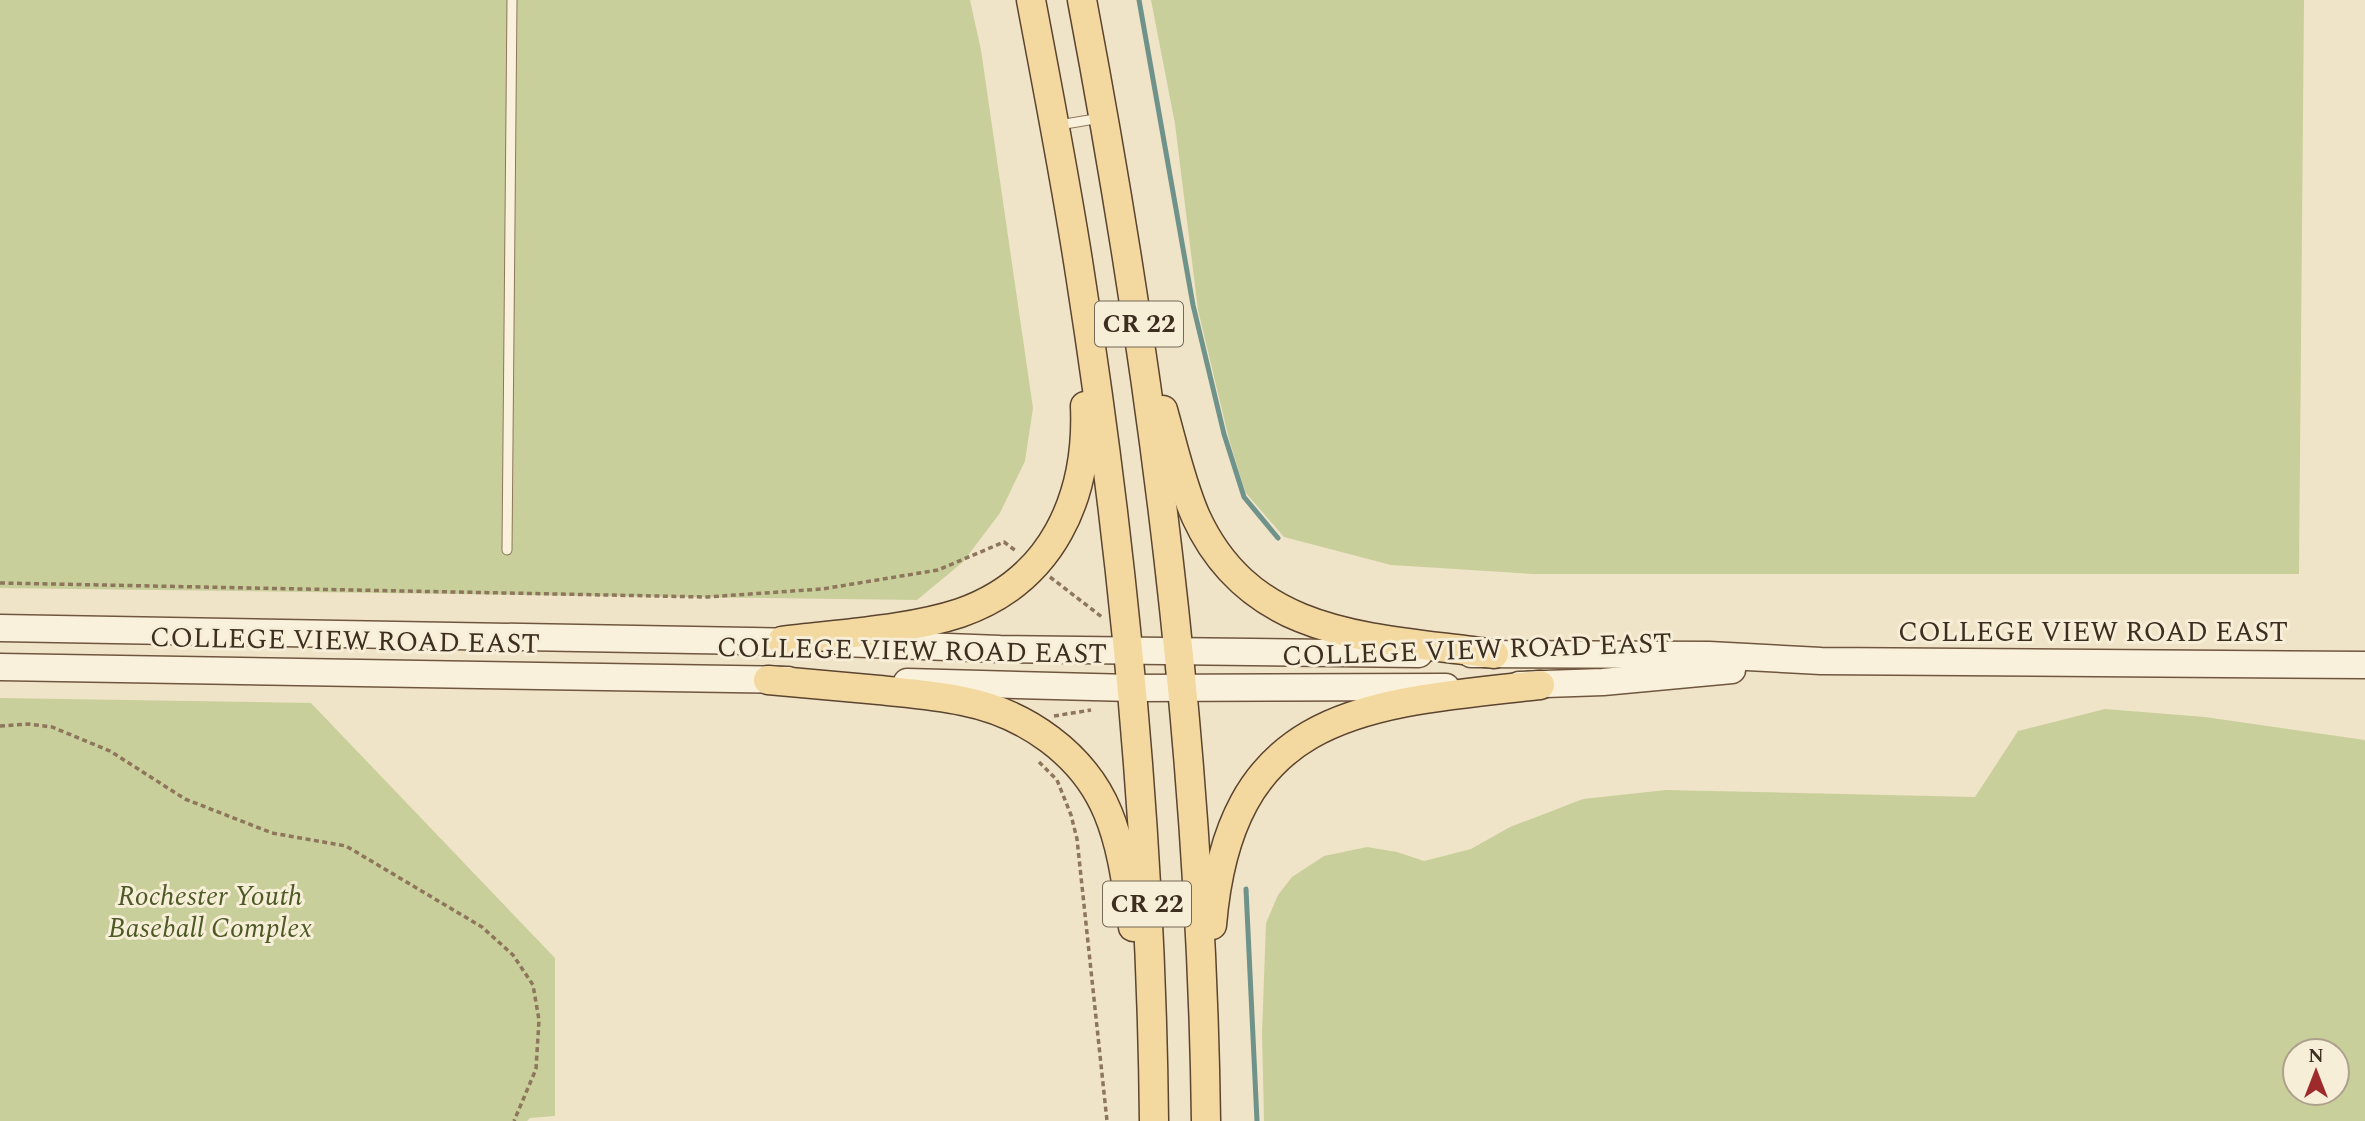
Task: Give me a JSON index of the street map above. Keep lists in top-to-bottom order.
{
  "streets": {
    "main road": ["CR 22", "COLLEGE VIEW ROAD EAST"]
  },
  "crossings": [
    ["CR 22", "COLLEGE VIEW ROAD EAST"]
  ],
  "parks": ["Rochester Youth Baseball Complex"],
  "north": "top"
}
